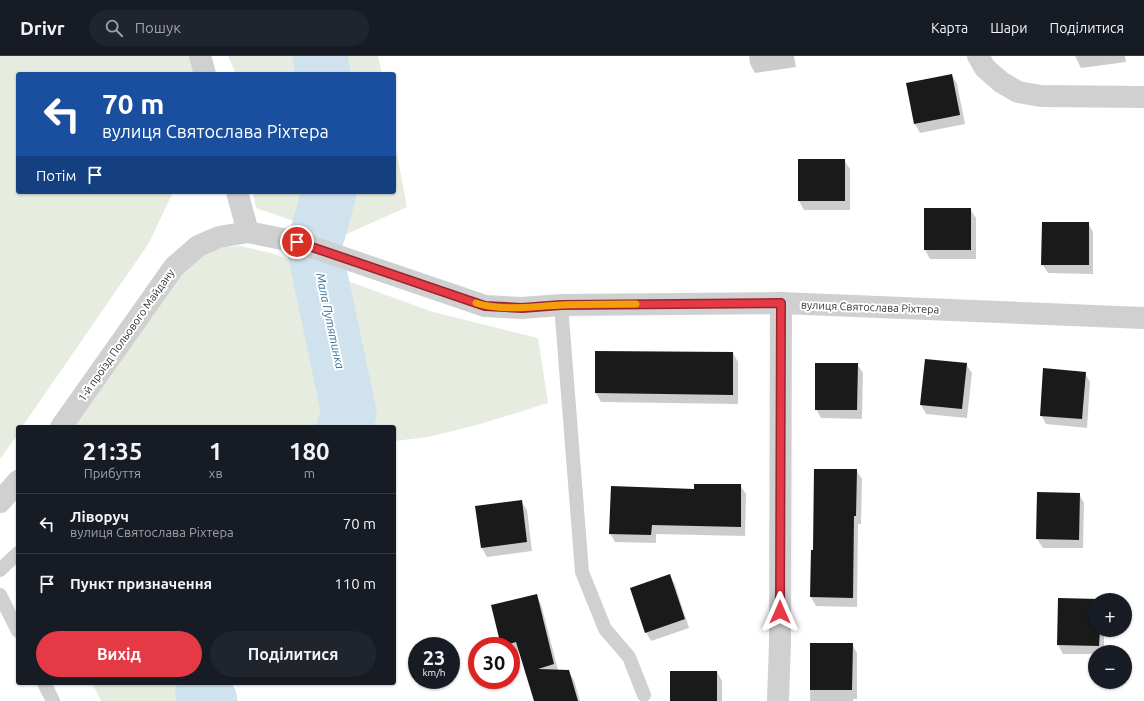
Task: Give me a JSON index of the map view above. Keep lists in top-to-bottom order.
{
  "streets": {
    "street": ["вулиця Святослава Ріхтера", "1-й проїзд Польового Майдану"]
  },
  "crossings": [
    ["вулиця Святослава Ріхтера", "1-й проїзд Польового Майдану"]
  ],
  "water": ["Мала Путятинка"],
  "page": {
    "header": "Drivr",
    "search": "Пошук",
    "nav": ["Карта", "Шари", "Поділитися"],
    "turn": ["70 m", "вулиця Святослава Ріхтера"],
    "then": "Потім",
    "eta": [
      "21:35",
      "Прибуття",
      "1",
      "хв",
      "180",
      "m"
    ],
    "list": [
      {
        "name": "Ліворуч",
        "note": "вулиця Святослава Ріхтера",
        "value": "70 m"
      },
      {
        "name": "Пункт призначення",
        "value": "110 m"
      }
    ],
    "map_buttons": ["+", "−"],
    "buttons": ["Вихід", "Поділитися"],
    "speed": "23 km/h",
    "limit": "30"
  }
}
